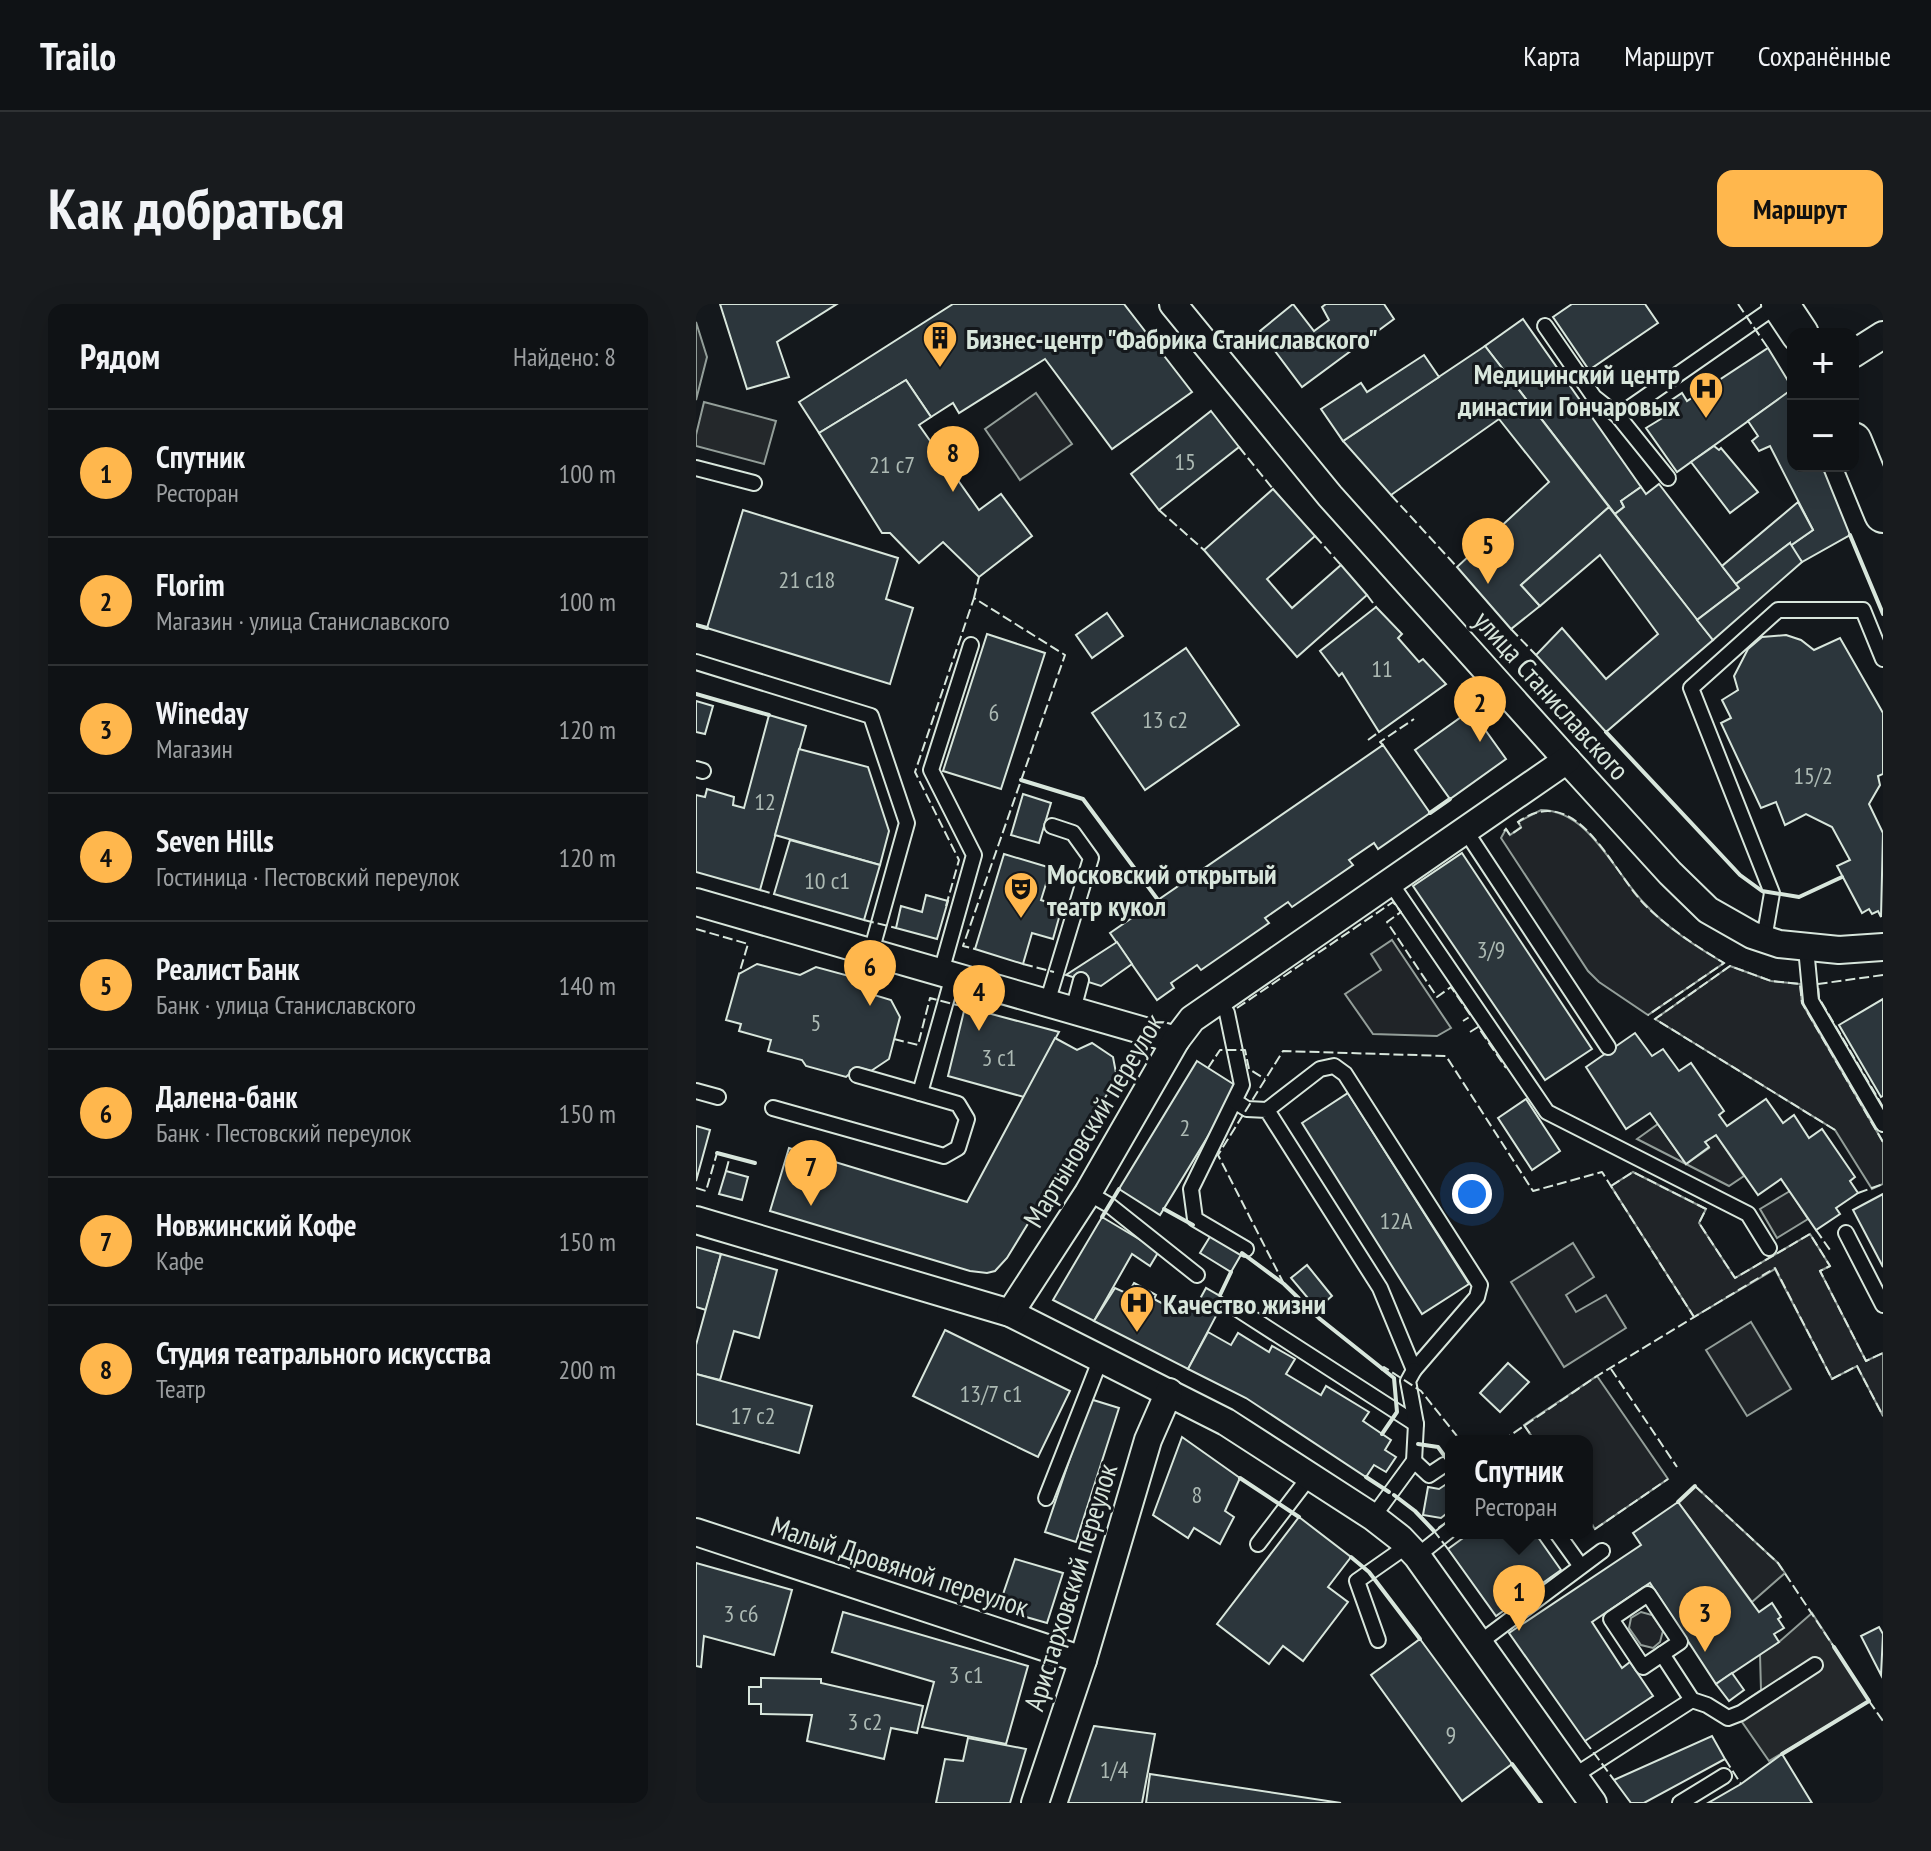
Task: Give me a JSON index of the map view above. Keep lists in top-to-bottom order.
{
  "streets": {
    "street": [
      "улица Станиславского",
      "Мартыновский переулок",
      "Малый Дровяной переулок",
      "Аристарховский переулок"
    ]
  },
  "crossings": [
    ["улица Станиславского", "Мартыновский переулок"],
    ["Малый Дровяной переулок", "Аристарховский переулок"]
  ],
  "places": {
    "building": ["Бизнес-центр \"Фабрика Станиславского\""],
    "hospital": ["Медицинский центр династии Гончаровых", "Качество жизни"],
    "theatre": ["Московский открытый театр кукол"]
  },
  "house_numbers": [
    "15",
    "21 с7",
    "21 с18",
    "11",
    "6",
    "13 c2",
    "15/2",
    "12",
    "10 с1",
    "3/9",
    "5",
    "3 с1",
    "2",
    "12А",
    "13/7 с1",
    "17 с2",
    "8",
    "3 с6",
    "3 с1",
    "3 с2",
    "9",
    "1/4"
  ],
  "page": {
    "header": "Trailo",
    "nav": ["Карта", "Маршрут", "Сохранённые"],
    "buttons": "Маршрут",
    "title": "Как добраться",
    "heading": ["Рядом", "Найдено: 8"],
    "map_buttons": ["+", "−"],
    "list": [
      {
        "mark": "1",
        "name": "Спутник",
        "note": "Ресторан",
        "value": "100 m"
      },
      {
        "mark": "2",
        "name": "Florim",
        "note": "Магазин · улица Станиславского",
        "value": "100 m"
      },
      {
        "mark": "3",
        "name": "Wineday",
        "note": "Магазин",
        "value": "120 m"
      },
      {
        "mark": "4",
        "name": "Seven Hills",
        "note": "Гостиница · Пестовский переулок",
        "value": "120 m"
      },
      {
        "mark": "5",
        "name": "Реалист Банк",
        "note": "Банк · улица Станиславского",
        "value": "140 m"
      },
      {
        "mark": "6",
        "name": "Далена-банк",
        "note": "Банк · Пестовский переулок",
        "value": "150 m"
      },
      {
        "mark": "7",
        "name": "Новжинский Кофе",
        "note": "Кафе",
        "value": "150 m"
      },
      {
        "mark": "8",
        "name": "Студия театрального искусства",
        "note": "Театр",
        "value": "200 m"
      }
    ],
    "pins": [
      "8",
      "5",
      "2",
      "6",
      "4",
      "7",
      "1",
      "3"
    ],
    "popup": ["Спутник", "Ресторан"]
  }
}
